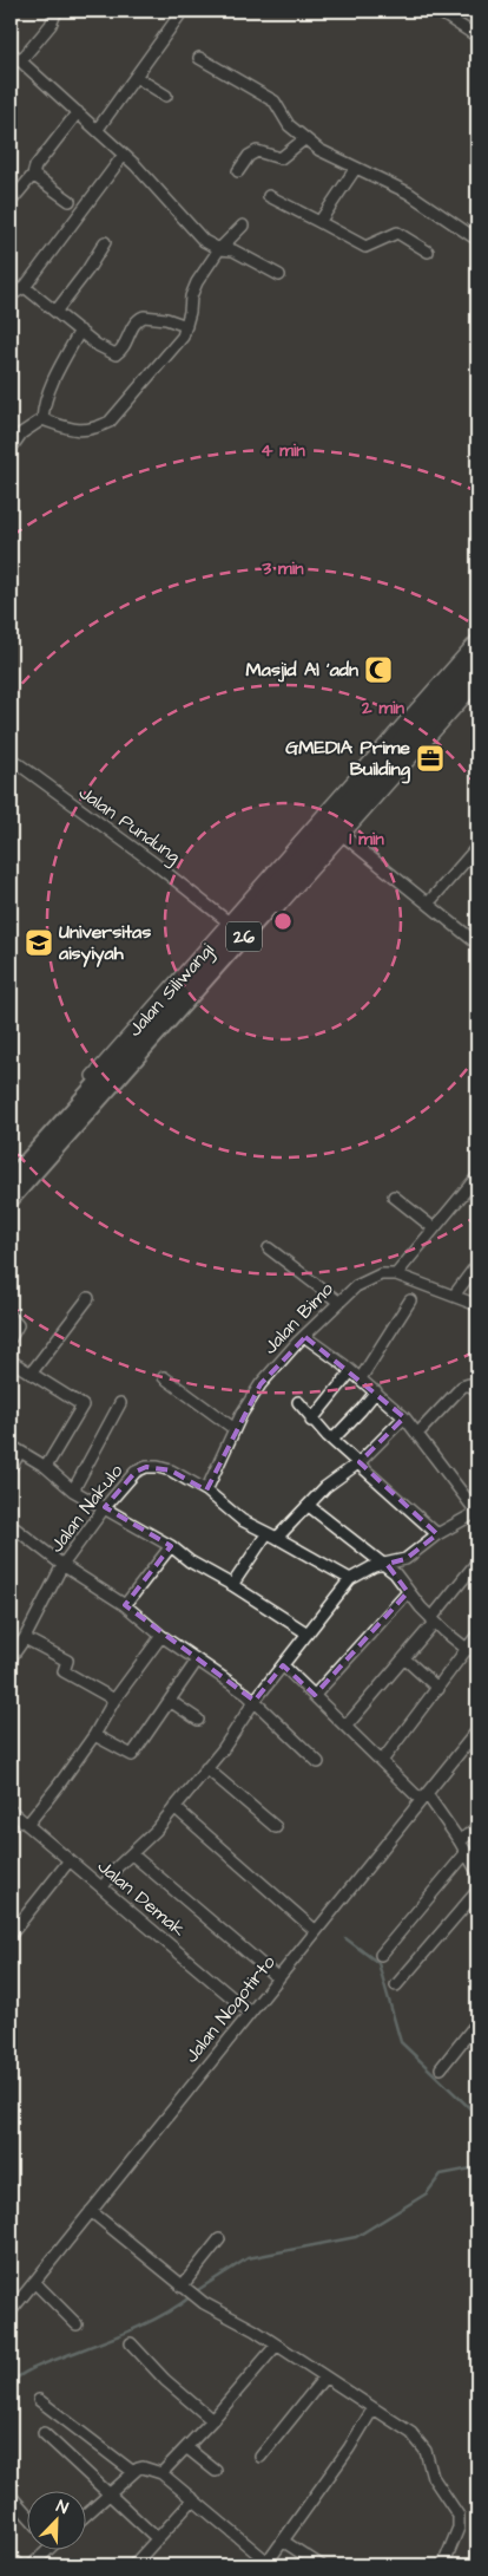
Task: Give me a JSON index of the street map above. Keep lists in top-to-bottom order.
{
  "streets": {
    "highway": ["26", "Jalan Siliwangi"],
    "street": [
      "Jalan Pundung",
      "Jalan Bimo",
      "Jalan Nakulo",
      "Jalan Demak",
      "Jalan Nogotirto"
    ]
  },
  "crossings": [
    ["Jalan Bimo", "Jalan Nakulo"],
    ["Jalan Demak", "Jalan Nogotirto"]
  ],
  "places": {
    "mosque": ["Masjid Al 'adn"],
    "office": ["GMEDIA Prime Building"],
    "school or university": ["Universitas aisyiyah"]
  },
  "north": "top right",
  "rings": [
    "4 min",
    "3 min",
    "2 min",
    "1 min"
  ]
}
